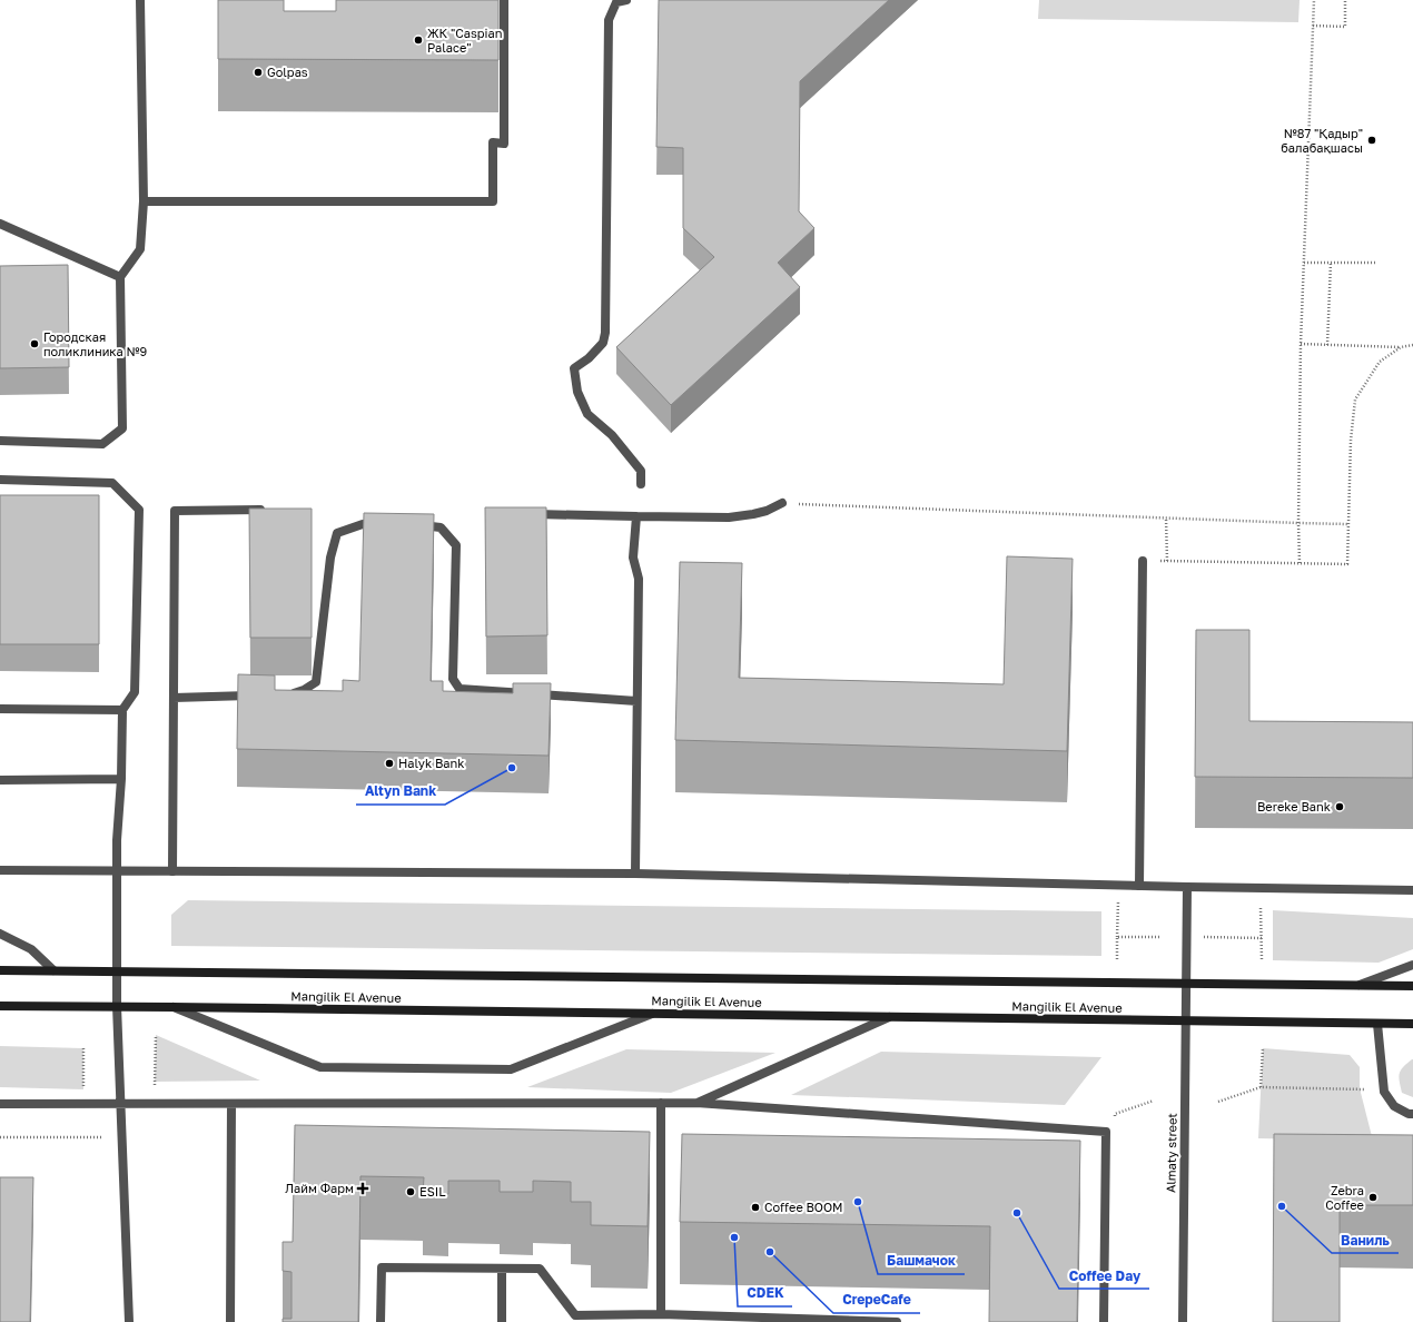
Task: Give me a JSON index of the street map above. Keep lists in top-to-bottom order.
{
  "streets": {
    "main road": ["Mangilik El Avenue"],
    "street": ["Almaty street"]
  },
  "crossings": [
    ["Mangilik El Avenue", "Almaty street"]
  ],
  "places": {
    "other": [
      "ЖК \"Caspian Palace\"",
      "Golpas",
      "№87 \"Қадыр\" балабақшасы",
      "Городская поликлиника №9",
      "Halyk Bank",
      "Altyn Bank",
      "Bereke Bank",
      "ESIL",
      "Zebra Coffee",
      "Башмачок",
      "Ваниль",
      "Coffee BOOM",
      "Coffee Day",
      "CDEK",
      "CrepeCafe"
    ],
    "health": ["Лайм Фарм"]
  }
}
